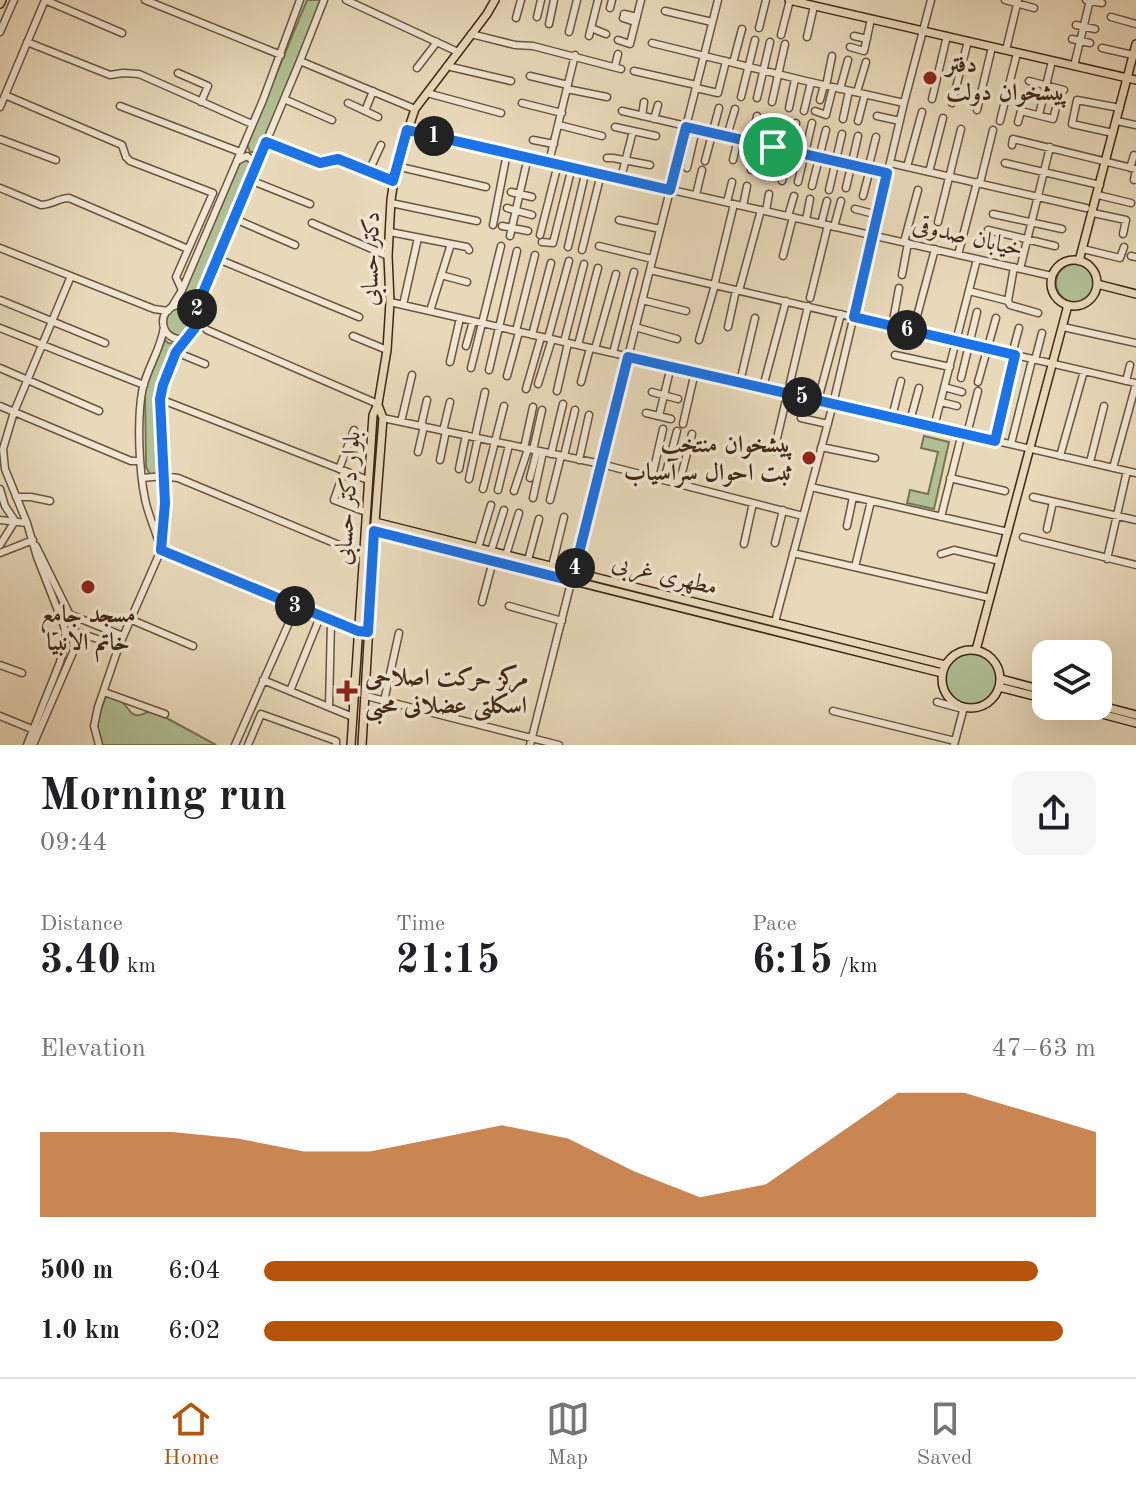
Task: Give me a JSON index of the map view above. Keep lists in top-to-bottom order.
{
  "streets": {
    "main road": ["دکتر حسابی", "بلوار دکتر حسابی", "مطهری غربی"],
    "street": ["خیابان صدوقی"]
  },
  "crossings": [
    ["خیابان صدوقی", "دکتر حسابی"],
    ["دکتر حسابی", "بلوار دکتر حسابی"],
    ["بلوار دکتر حسابی", "مطهری غربی"]
  ],
  "places": {
    "other": ["دفتر پیشخوان دولت", "پیشخوان منتخب ثبت احوال سرآسیاب", "مسجد جامع خاتم الانبیا"],
    "health": ["مرکز حرکت اصلاحی اسکلتی عضلانی محبی"]
  },
  "page": {
    "pins": [
      "1",
      "2",
      "6",
      "5",
      "4",
      "3"
    ],
    "heading": ["Morning run", "09:44"],
    "stats": [
      ["Distance", "3.40 km"],
      ["Time", "21:15"],
      ["Pace", "6:15 /km"]
    ],
    "chart": ["Elevation", "47–63 m"],
    "list": [
      {
        "name": "500 m",
        "note": "6:04"
      },
      {
        "name": "1.0 km",
        "note": "6:02"
      }
    ],
    "tabs": ["Home", "Map", "Saved"]
  }
}
